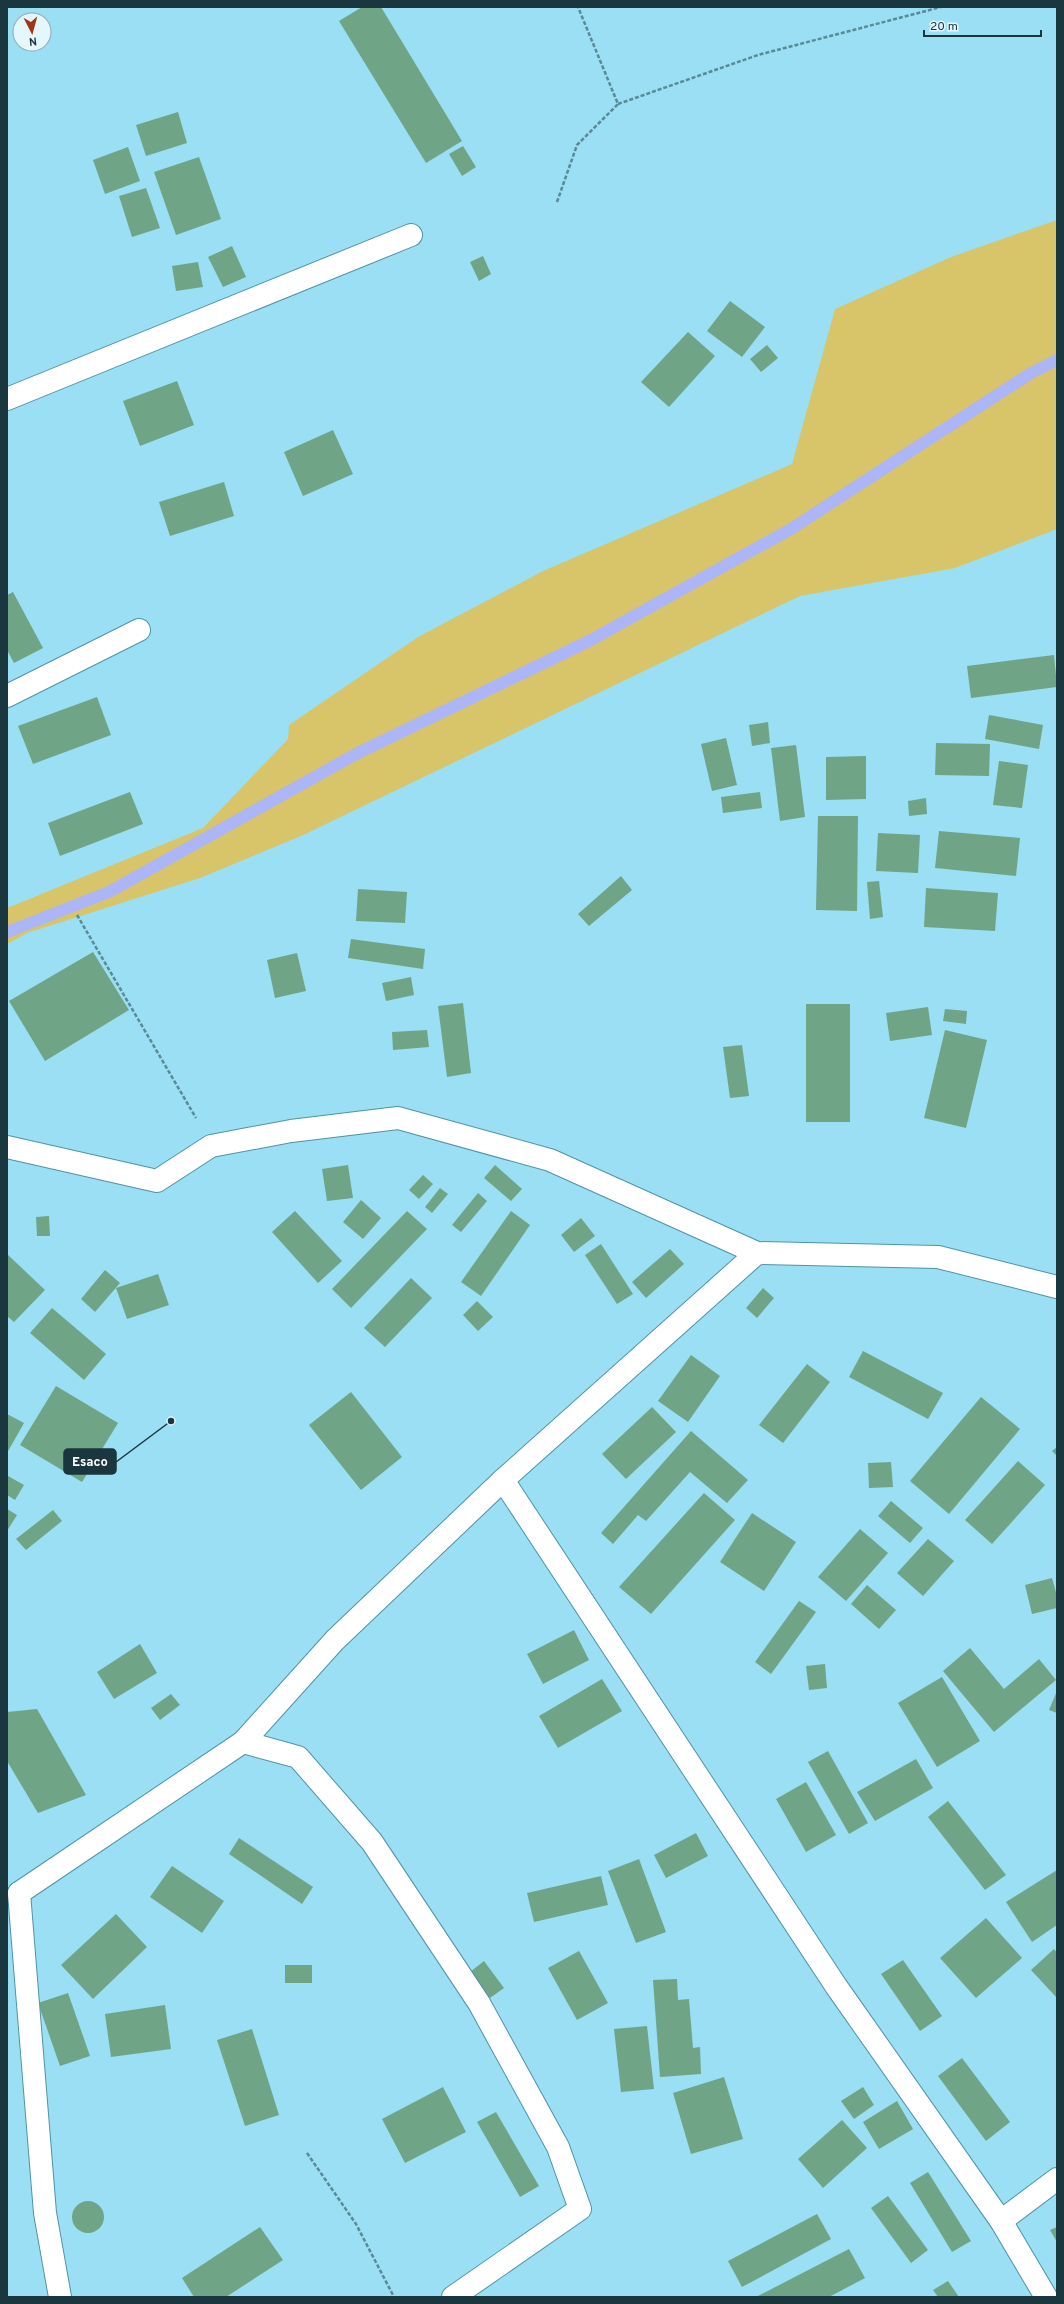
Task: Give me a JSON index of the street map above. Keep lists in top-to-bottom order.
{
  "places": ["Esaco"],
  "scale_bar": "20 m",
  "north": "bottom"
}
